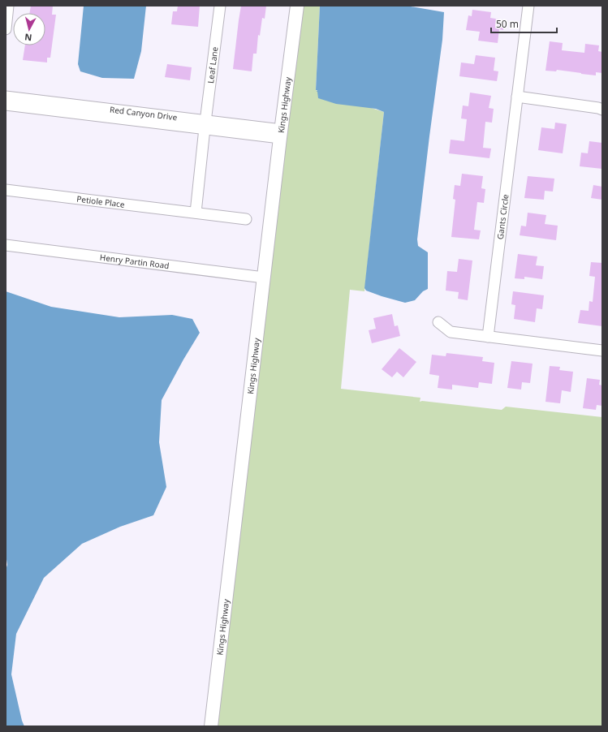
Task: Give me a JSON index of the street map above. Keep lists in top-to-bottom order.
{
  "streets": {
    "street": [
      "Leaf Lane",
      "Kings Highway",
      "Red Canyon Drive",
      "Petiole Place",
      "Gants Circle",
      "Henry Partin Road"
    ]
  },
  "crossings": [
    ["Leaf Lane", "Red Canyon Drive"],
    ["Kings Highway", "Red Canyon Drive"],
    ["Kings Highway", "Henry Partin Road"]
  ],
  "scale_bar": "50 m",
  "north": "bottom"
}
